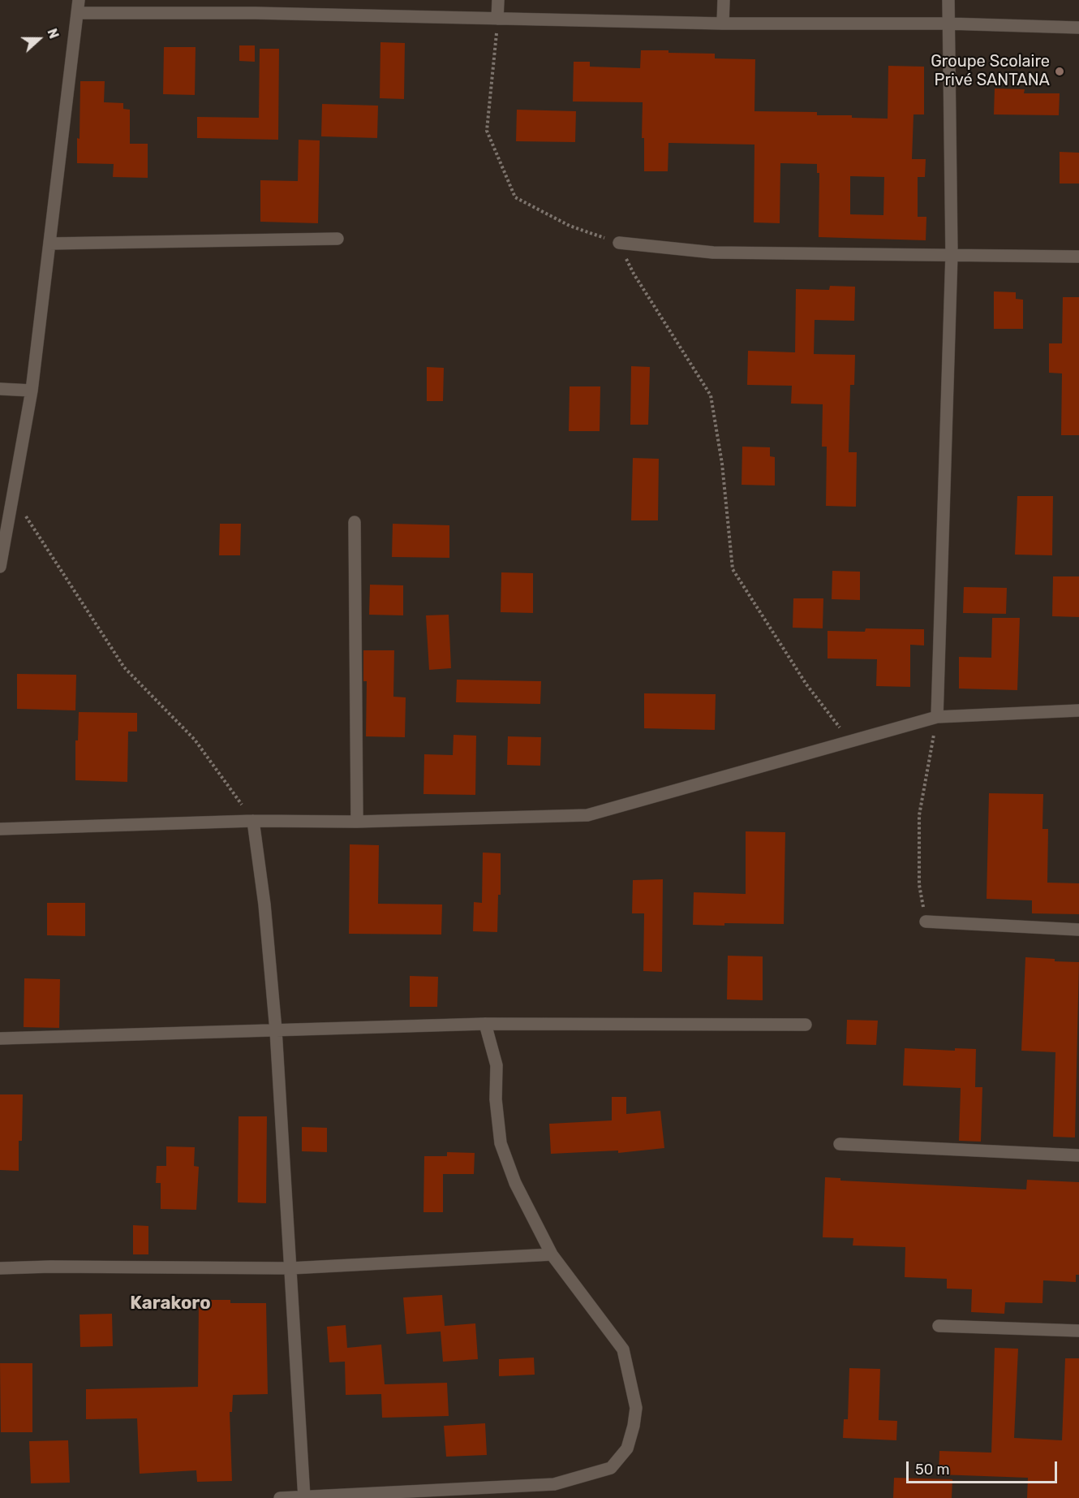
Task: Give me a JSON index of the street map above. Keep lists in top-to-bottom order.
{
  "districts": ["Karakoro"],
  "places": ["Groupe Scolaire Privé SANTANA"],
  "scale_bar": "50 m",
  "north": "right"
}
